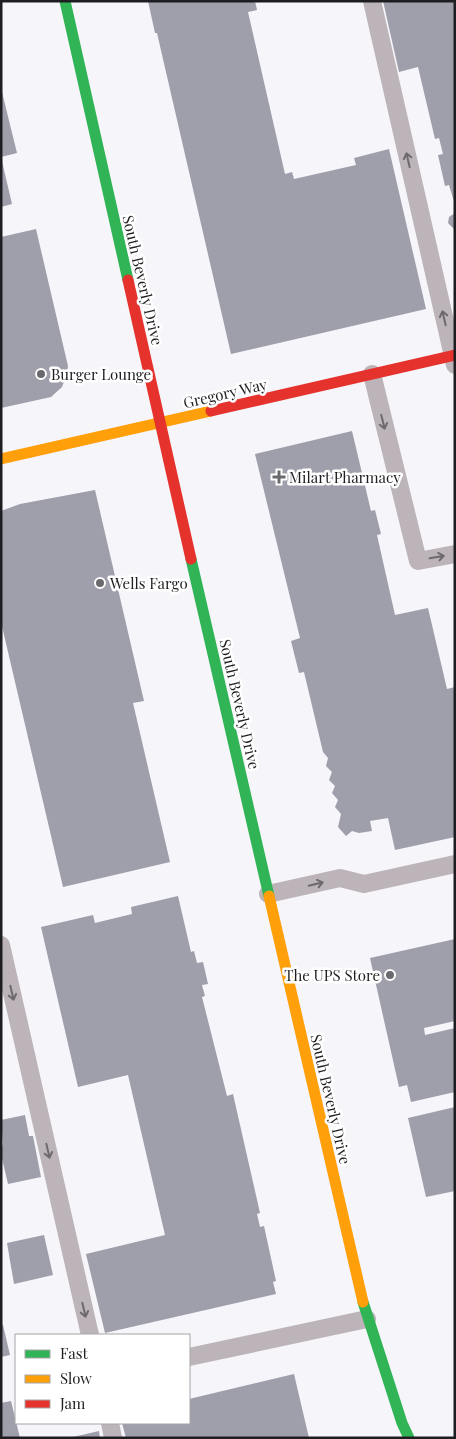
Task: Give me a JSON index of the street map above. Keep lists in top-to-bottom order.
{
  "streets": {
    "main road": ["South Beverly Drive", "Gregory Way"]
  },
  "crossings": [
    ["South Beverly Drive", "Gregory Way"]
  ],
  "places": {
    "other": ["Burger Lounge", "Wells Fargo", "The UPS Store"],
    "health": ["Milart Pharmacy"]
  },
  "legend": ["Fast", "Slow", "Jam"]
}
